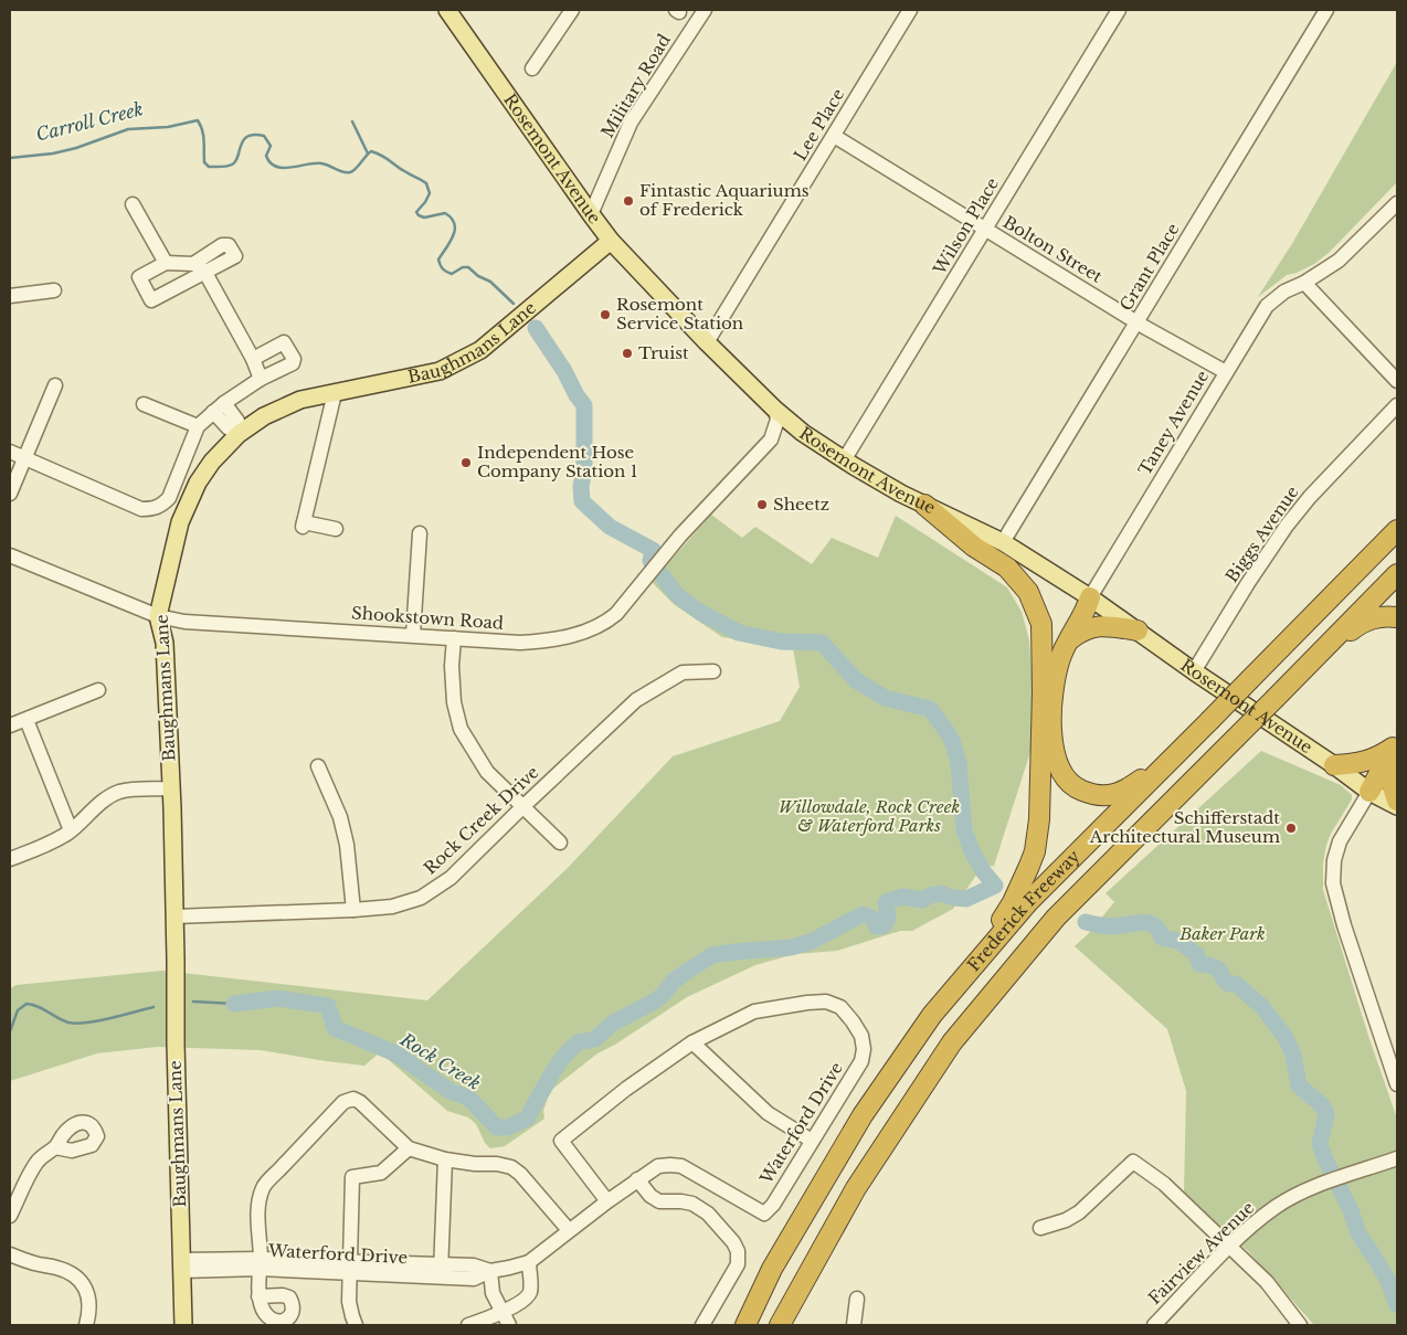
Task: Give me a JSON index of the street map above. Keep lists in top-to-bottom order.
{
  "streets": {
    "highway": ["Frederick Freeway"],
    "main road": ["Rosemont Avenue", "Baughmans Lane"],
    "street": [
      "Military Road",
      "Lee Place",
      "Wilson Place",
      "Bolton Street",
      "Grant Place",
      "Taney Avenue",
      "Biggs Avenue",
      "Shookstown Road",
      "Rock Creek Drive",
      "Waterford Drive",
      "Fairview Avenue"
    ]
  },
  "crossings": [
    ["Military Road", "Rosemont Avenue"],
    ["Lee Place", "Rosemont Avenue"],
    ["Lee Place", "Bolton Street"],
    ["Rosemont Avenue", "Wilson Place"],
    ["Rosemont Avenue", "Grant Place"],
    ["Rosemont Avenue", "Baughmans Lane"],
    ["Rosemont Avenue", "Taney Avenue"],
    ["Rosemont Avenue", "Biggs Avenue"],
    ["Wilson Place", "Bolton Street"],
    ["Bolton Street", "Grant Place"],
    ["Bolton Street", "Taney Avenue"],
    ["Baughmans Lane", "Shookstown Road"],
    ["Baughmans Lane", "Rock Creek Drive"],
    ["Baughmans Lane", "Waterford Drive"]
  ],
  "water": ["Carroll Creek", "Rock Creek"],
  "parks": ["Willowdale, Rock Creek & Waterford Parks", "Baker Park"],
  "places": [
    "Fintastic Aquariums of Frederick",
    "Rosemont Service Station",
    "Truist",
    "Independent Hose Company Station 1",
    "Sheetz",
    "Schifferstadt Architectural Museum"
  ]
}
